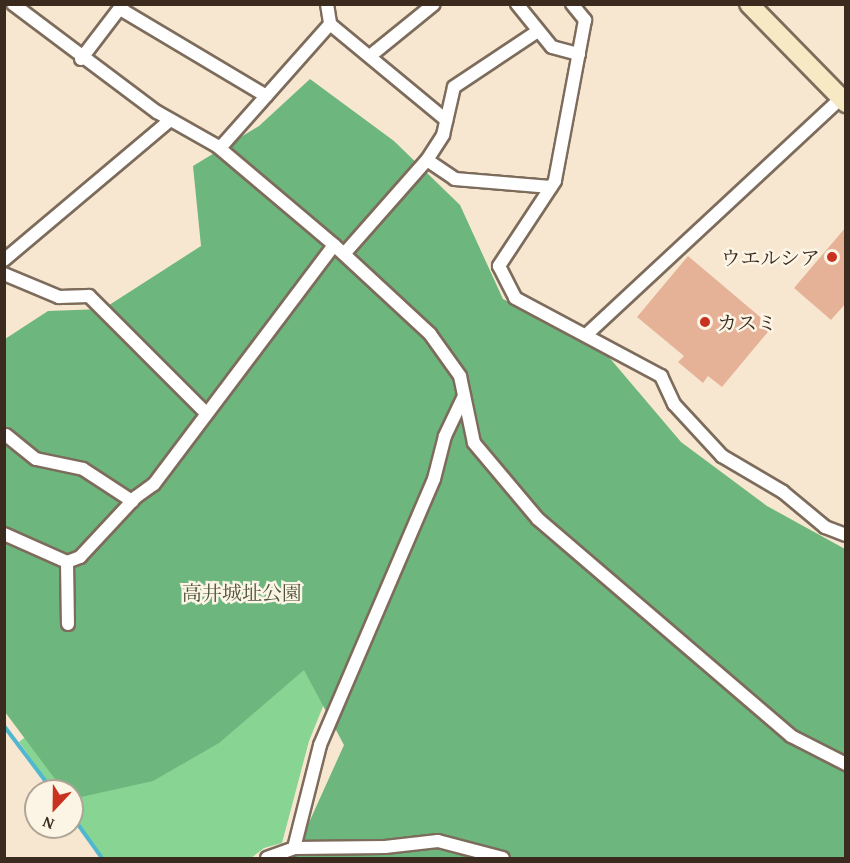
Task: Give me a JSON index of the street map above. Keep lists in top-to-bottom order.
{
  "parks": ["高井城址公園"],
  "places": ["ウエルシア", "カスミ"],
  "north": "bottom"
}
